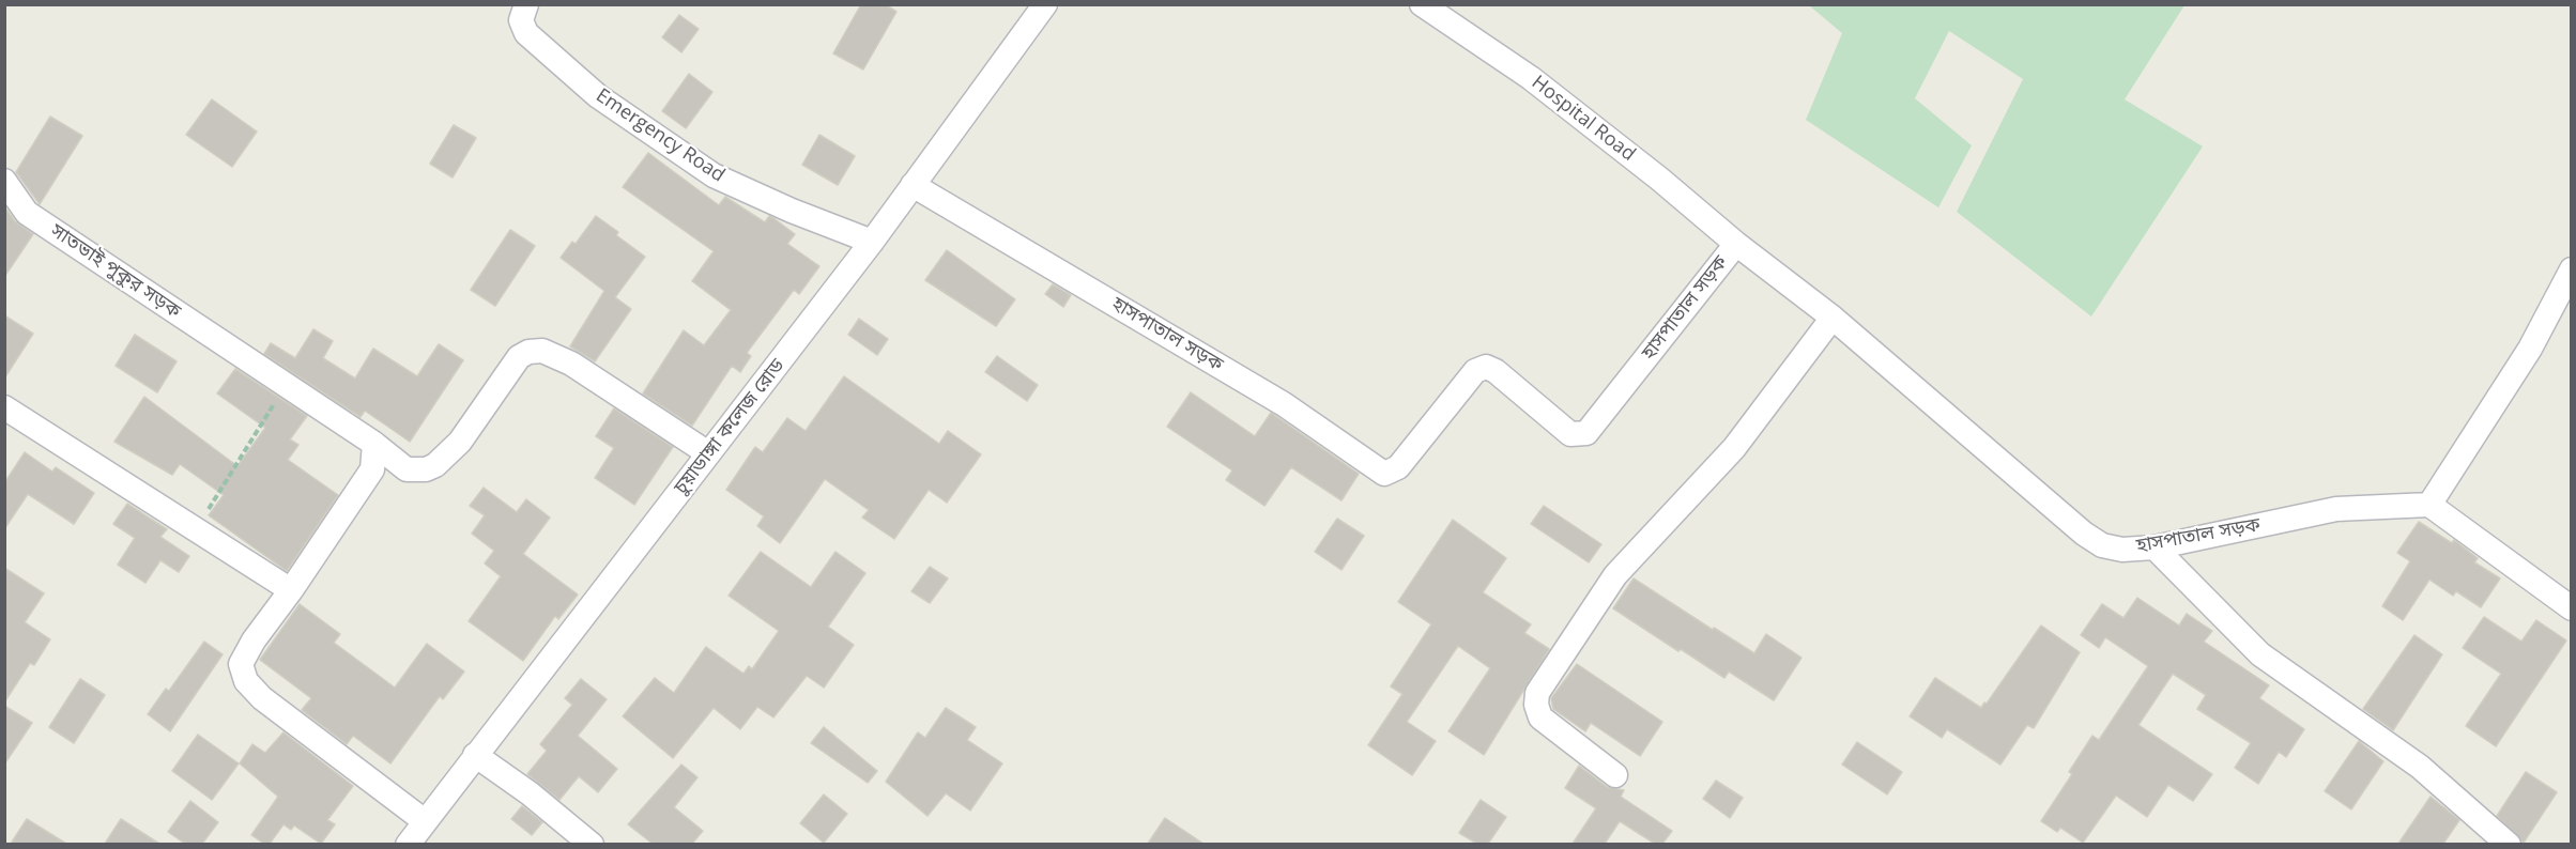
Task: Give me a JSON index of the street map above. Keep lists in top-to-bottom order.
{
  "streets": {
    "street": [
      "Hospital Road",
      "Emergency Road",
      "সাতভাই পুকুর সড়ক",
      "হাসপাতাল সড়ক",
      "চুয়াডাঙ্গা কলেজ রোড"
    ]
  },
  "crossings": [
    ["Hospital Road", "হাসপাতাল সড়ক"],
    ["Emergency Road", "চুয়াডাঙ্গা কলেজ রোড"],
    ["সাতভাই পুকুর সড়ক", "চুয়াডাঙ্গা কলেজ রোড"],
    ["হাসপাতাল সড়ক", "চুয়াডাঙ্গা কলেজ রোড"]
  ]
}
